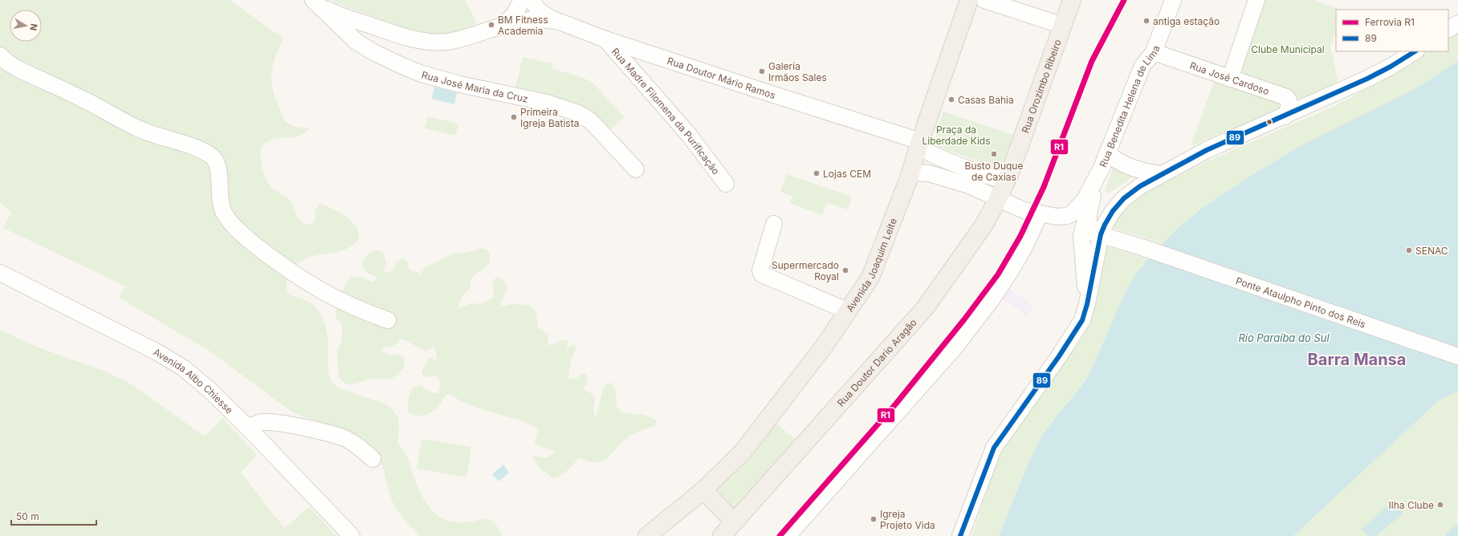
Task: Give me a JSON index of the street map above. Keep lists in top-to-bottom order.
{
  "streets": {
    "main road": ["Rua Orozimbo Ribeiro", "Avenida Joaquim Leite", "Rua Doutor Dario Aragão"],
    "street": [
      "Rua Doutor Mário Ramos",
      "Rua José Cardoso",
      "Rua José Maria da Cruz",
      "Rua Benedita Helena de Lima",
      "Rua Madre Filomena da Purificação",
      "Ponte Ataulpho Pinto dos Reis",
      "Avenida Albo Chiesse"
    ]
  },
  "crossings": [
    ["Rua Doutor Mário Ramos", "Rua José Maria da Cruz"],
    ["Rua Doutor Mário Ramos", "Rua Madre Filomena da Purificação"],
    ["Rua Doutor Mário Ramos", "Avenida Joaquim Leite"],
    ["Rua José Cardoso", "Rua Benedita Helena de Lima"],
    ["Rua Orozimbo Ribeiro", "Rua Doutor Dario Aragão"]
  ],
  "districts": ["Barra Mansa"],
  "water": ["Rio Paraíba do Sul"],
  "parks": ["Clube Municipal", "Praça da Liberdade Kids"],
  "places": [
    "antiga estação",
    "BM Fitness Academia",
    "Galeria Irmãos Sales",
    "Casas Bahia",
    "Primeira Igreja Batista",
    "Busto Duque de Caxias",
    "Lojas CEM",
    "SENAC",
    "Supermercado Royal",
    "Ilha Clube",
    "Igreja Projeto Vida"
  ],
  "lines": ["rail line R1", "transit line 89"],
  "legend": ["Ferrovia R1", "89"],
  "scale_bar": "50 m",
  "north": "right"
}
